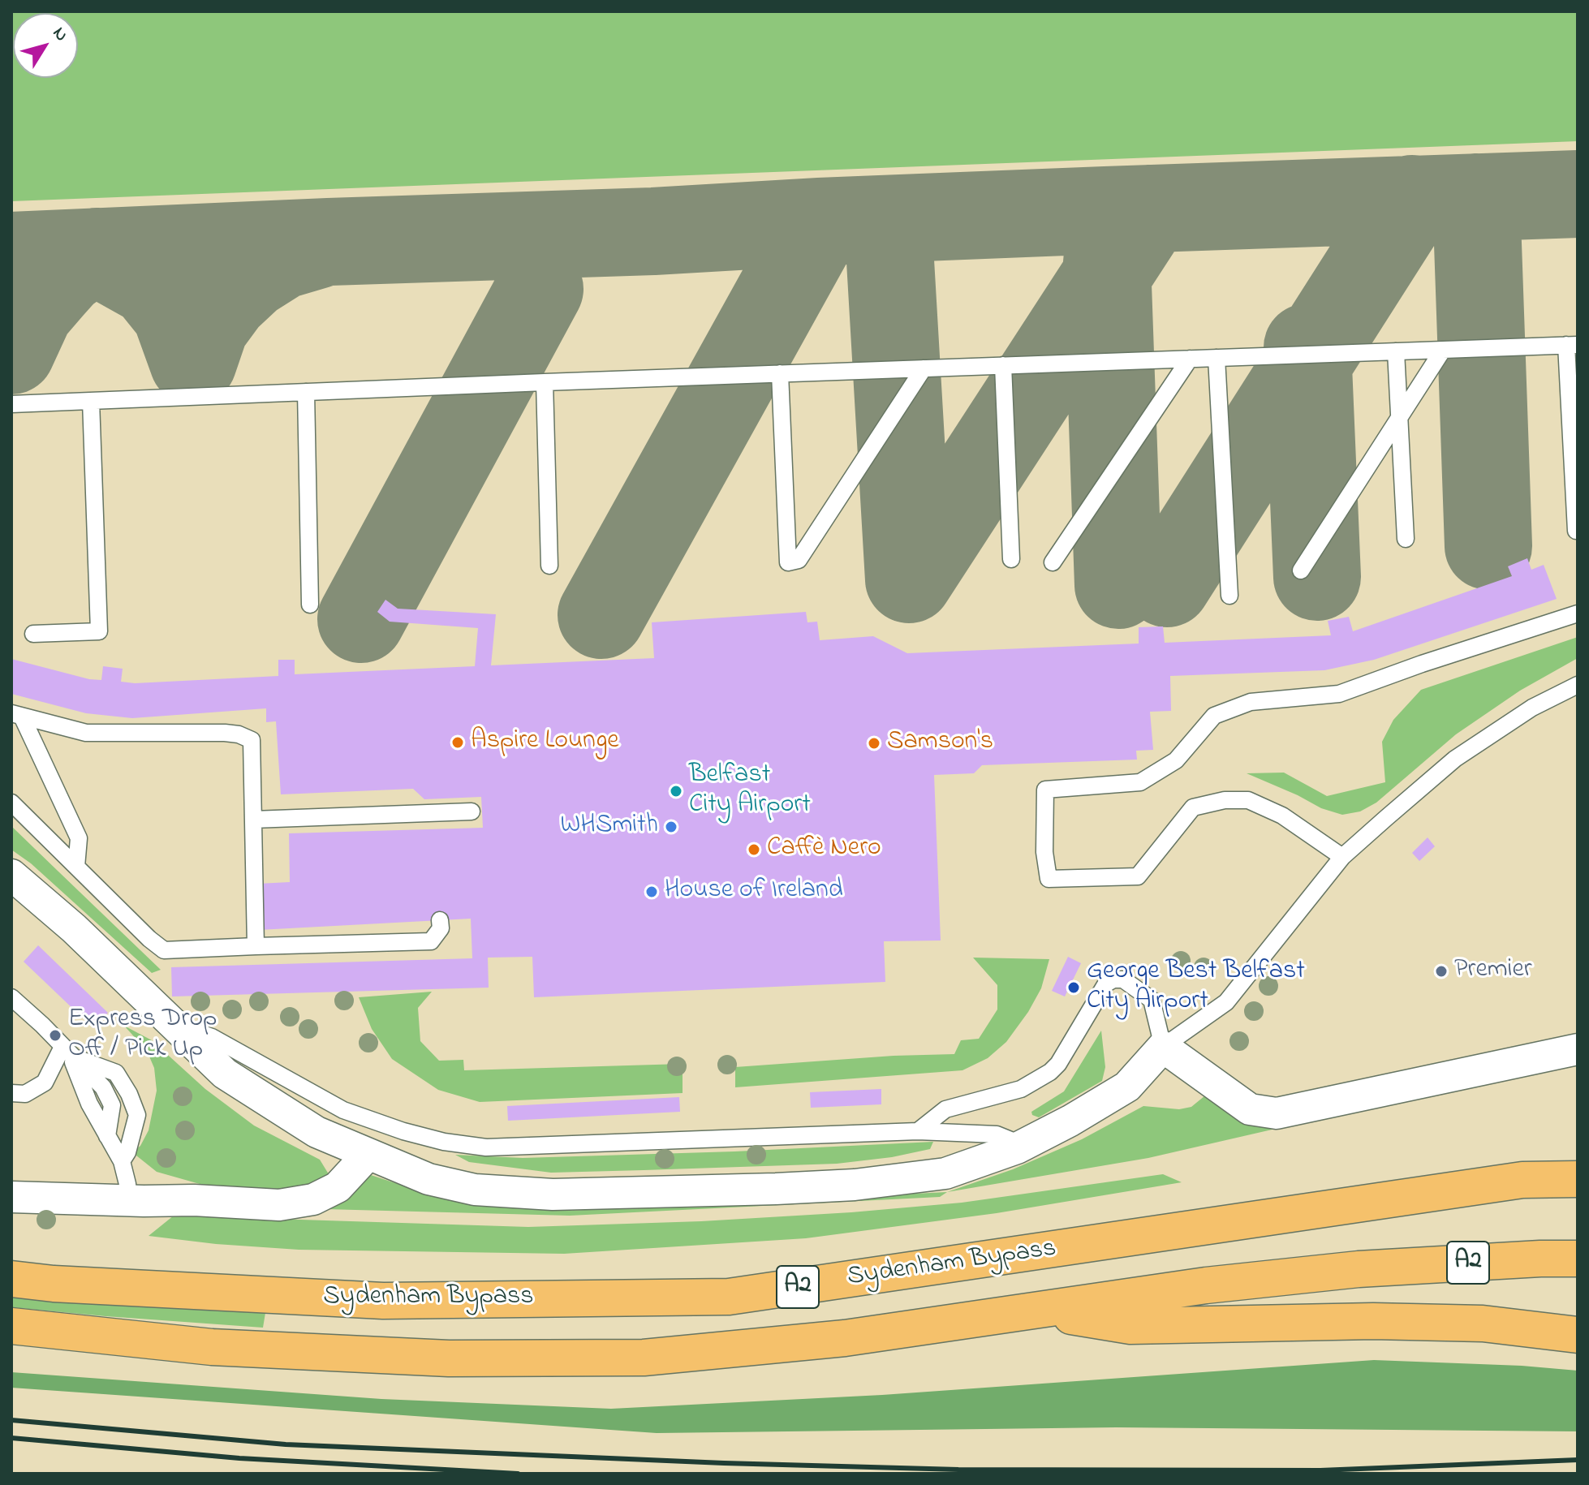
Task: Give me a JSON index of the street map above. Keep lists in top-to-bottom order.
{
  "streets": {
    "highway": ["A2", "Sydenham Bypass"]
  },
  "places": [
    "Aspire Lounge",
    "Samson's",
    "Belfast City Airport",
    "WHSmith",
    "Caffè Nero",
    "House of Ireland",
    "Premier",
    "George Best Belfast City Airport",
    "Express Drop Off / Pick Up"
  ],
  "north": "top right"
}
